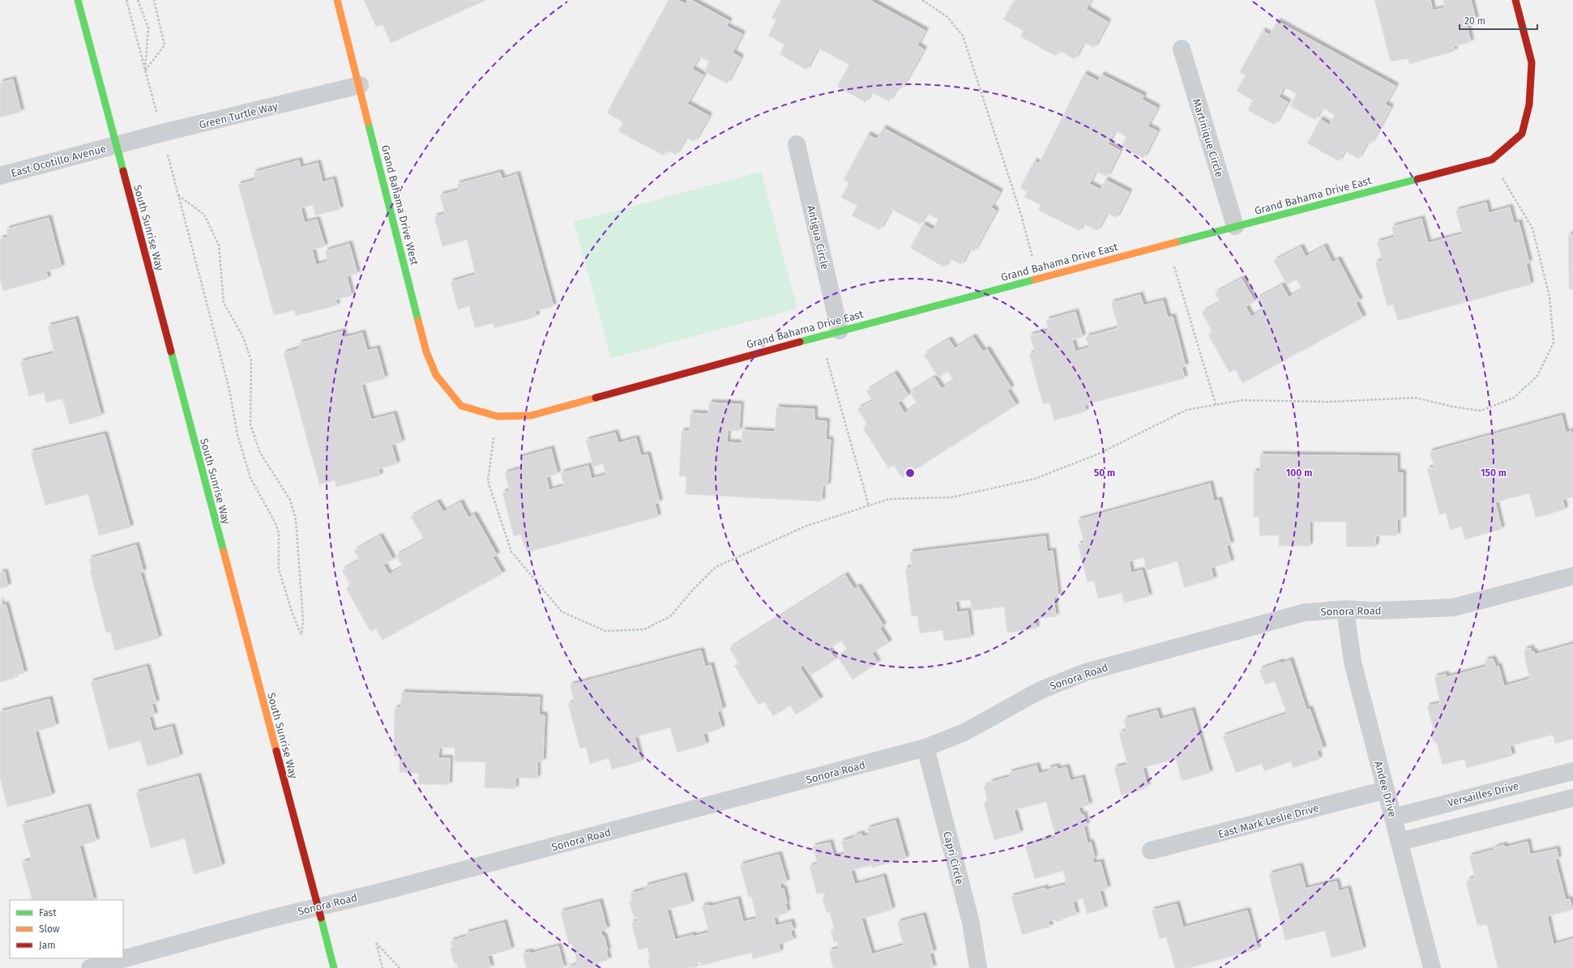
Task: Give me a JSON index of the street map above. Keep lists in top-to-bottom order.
{
  "streets": {
    "street": [
      "Green Turtle Way",
      "Martinique Circle",
      "East Ocotillo Avenue",
      "Grand Bahama Drive East",
      "Grand Bahama Drive West",
      "South Sunrise Way",
      "Antigua Circle",
      "Sonora Road",
      "Andee Drive",
      "Versailles Drive",
      "East Mark Leslie Drive",
      "Capri Circle"
    ]
  },
  "crossings": [
    ["Green Turtle Way", "East Ocotillo Avenue"],
    ["Green Turtle Way", "Grand Bahama Drive West"],
    ["Green Turtle Way", "South Sunrise Way"],
    ["Martinique Circle", "Grand Bahama Drive East"],
    ["East Ocotillo Avenue", "South Sunrise Way"],
    ["Grand Bahama Drive East", "Grand Bahama Drive West"],
    ["Grand Bahama Drive East", "Antigua Circle"],
    ["South Sunrise Way", "Sonora Road"],
    ["Sonora Road", "Andee Drive"],
    ["Sonora Road", "Capri Circle"],
    ["Andee Drive", "Versailles Drive"],
    ["Andee Drive", "East Mark Leslie Drive"]
  ],
  "legend": ["Fast", "Slow", "Jam"],
  "scale_bar": "20 m",
  "rings": ["50 m", "100 m", "150 m"]
}
